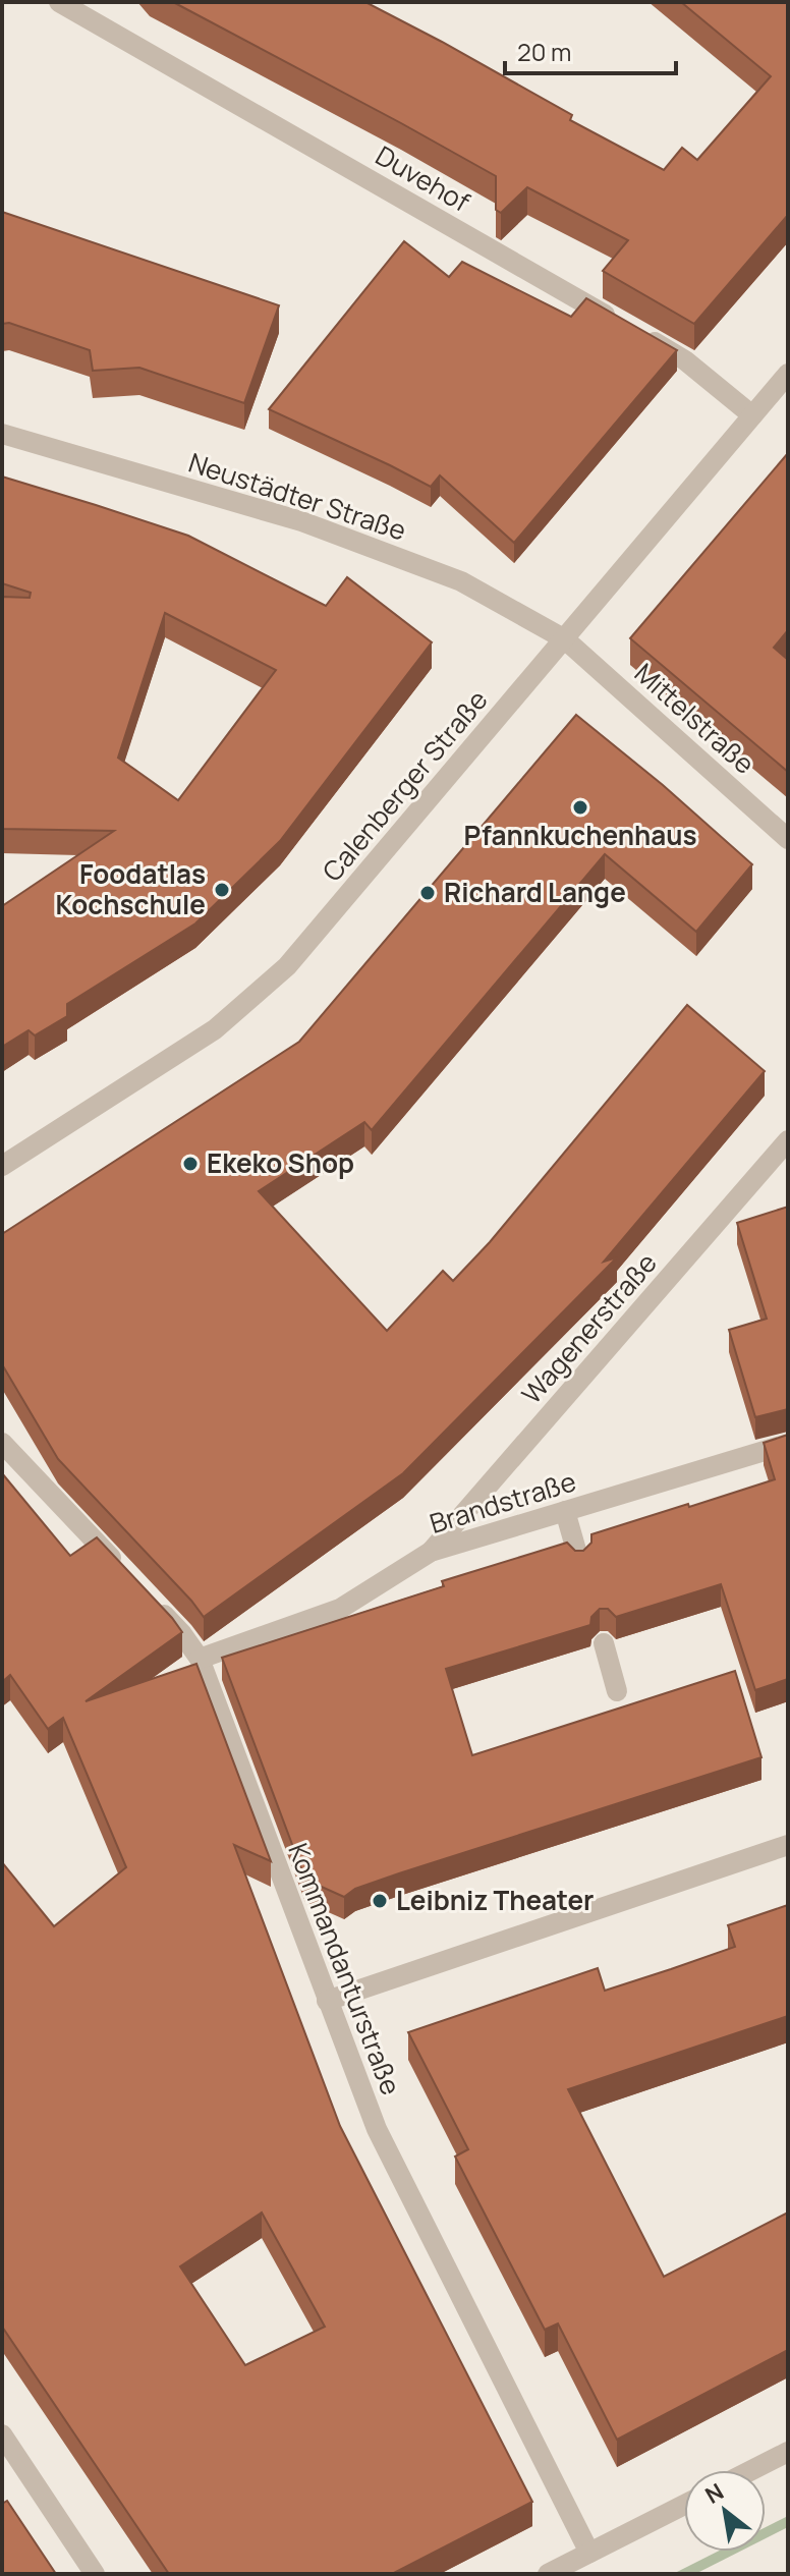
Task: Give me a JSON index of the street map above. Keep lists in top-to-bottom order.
{
  "streets": {
    "street": [
      "Duvehof",
      "Neustädter Straße",
      "Mittelstraße",
      "Calenberger Straße",
      "Wagenerstraße",
      "Brandstraße",
      "Kommandanturstraße"
    ]
  },
  "crossings": [
    ["Neustädter Straße", "Mittelstraße"],
    ["Neustädter Straße", "Calenberger Straße"],
    ["Mittelstraße", "Calenberger Straße"],
    ["Wagenerstraße", "Brandstraße"],
    ["Brandstraße", "Kommandanturstraße"]
  ],
  "places": [
    "Pfannkuchenhaus",
    "Foodatlas Kochschule",
    "Richard Lange",
    "Ekeko Shop",
    "Leibniz Theater"
  ],
  "scale_bar": "20 m",
  "north": "top left"
}
